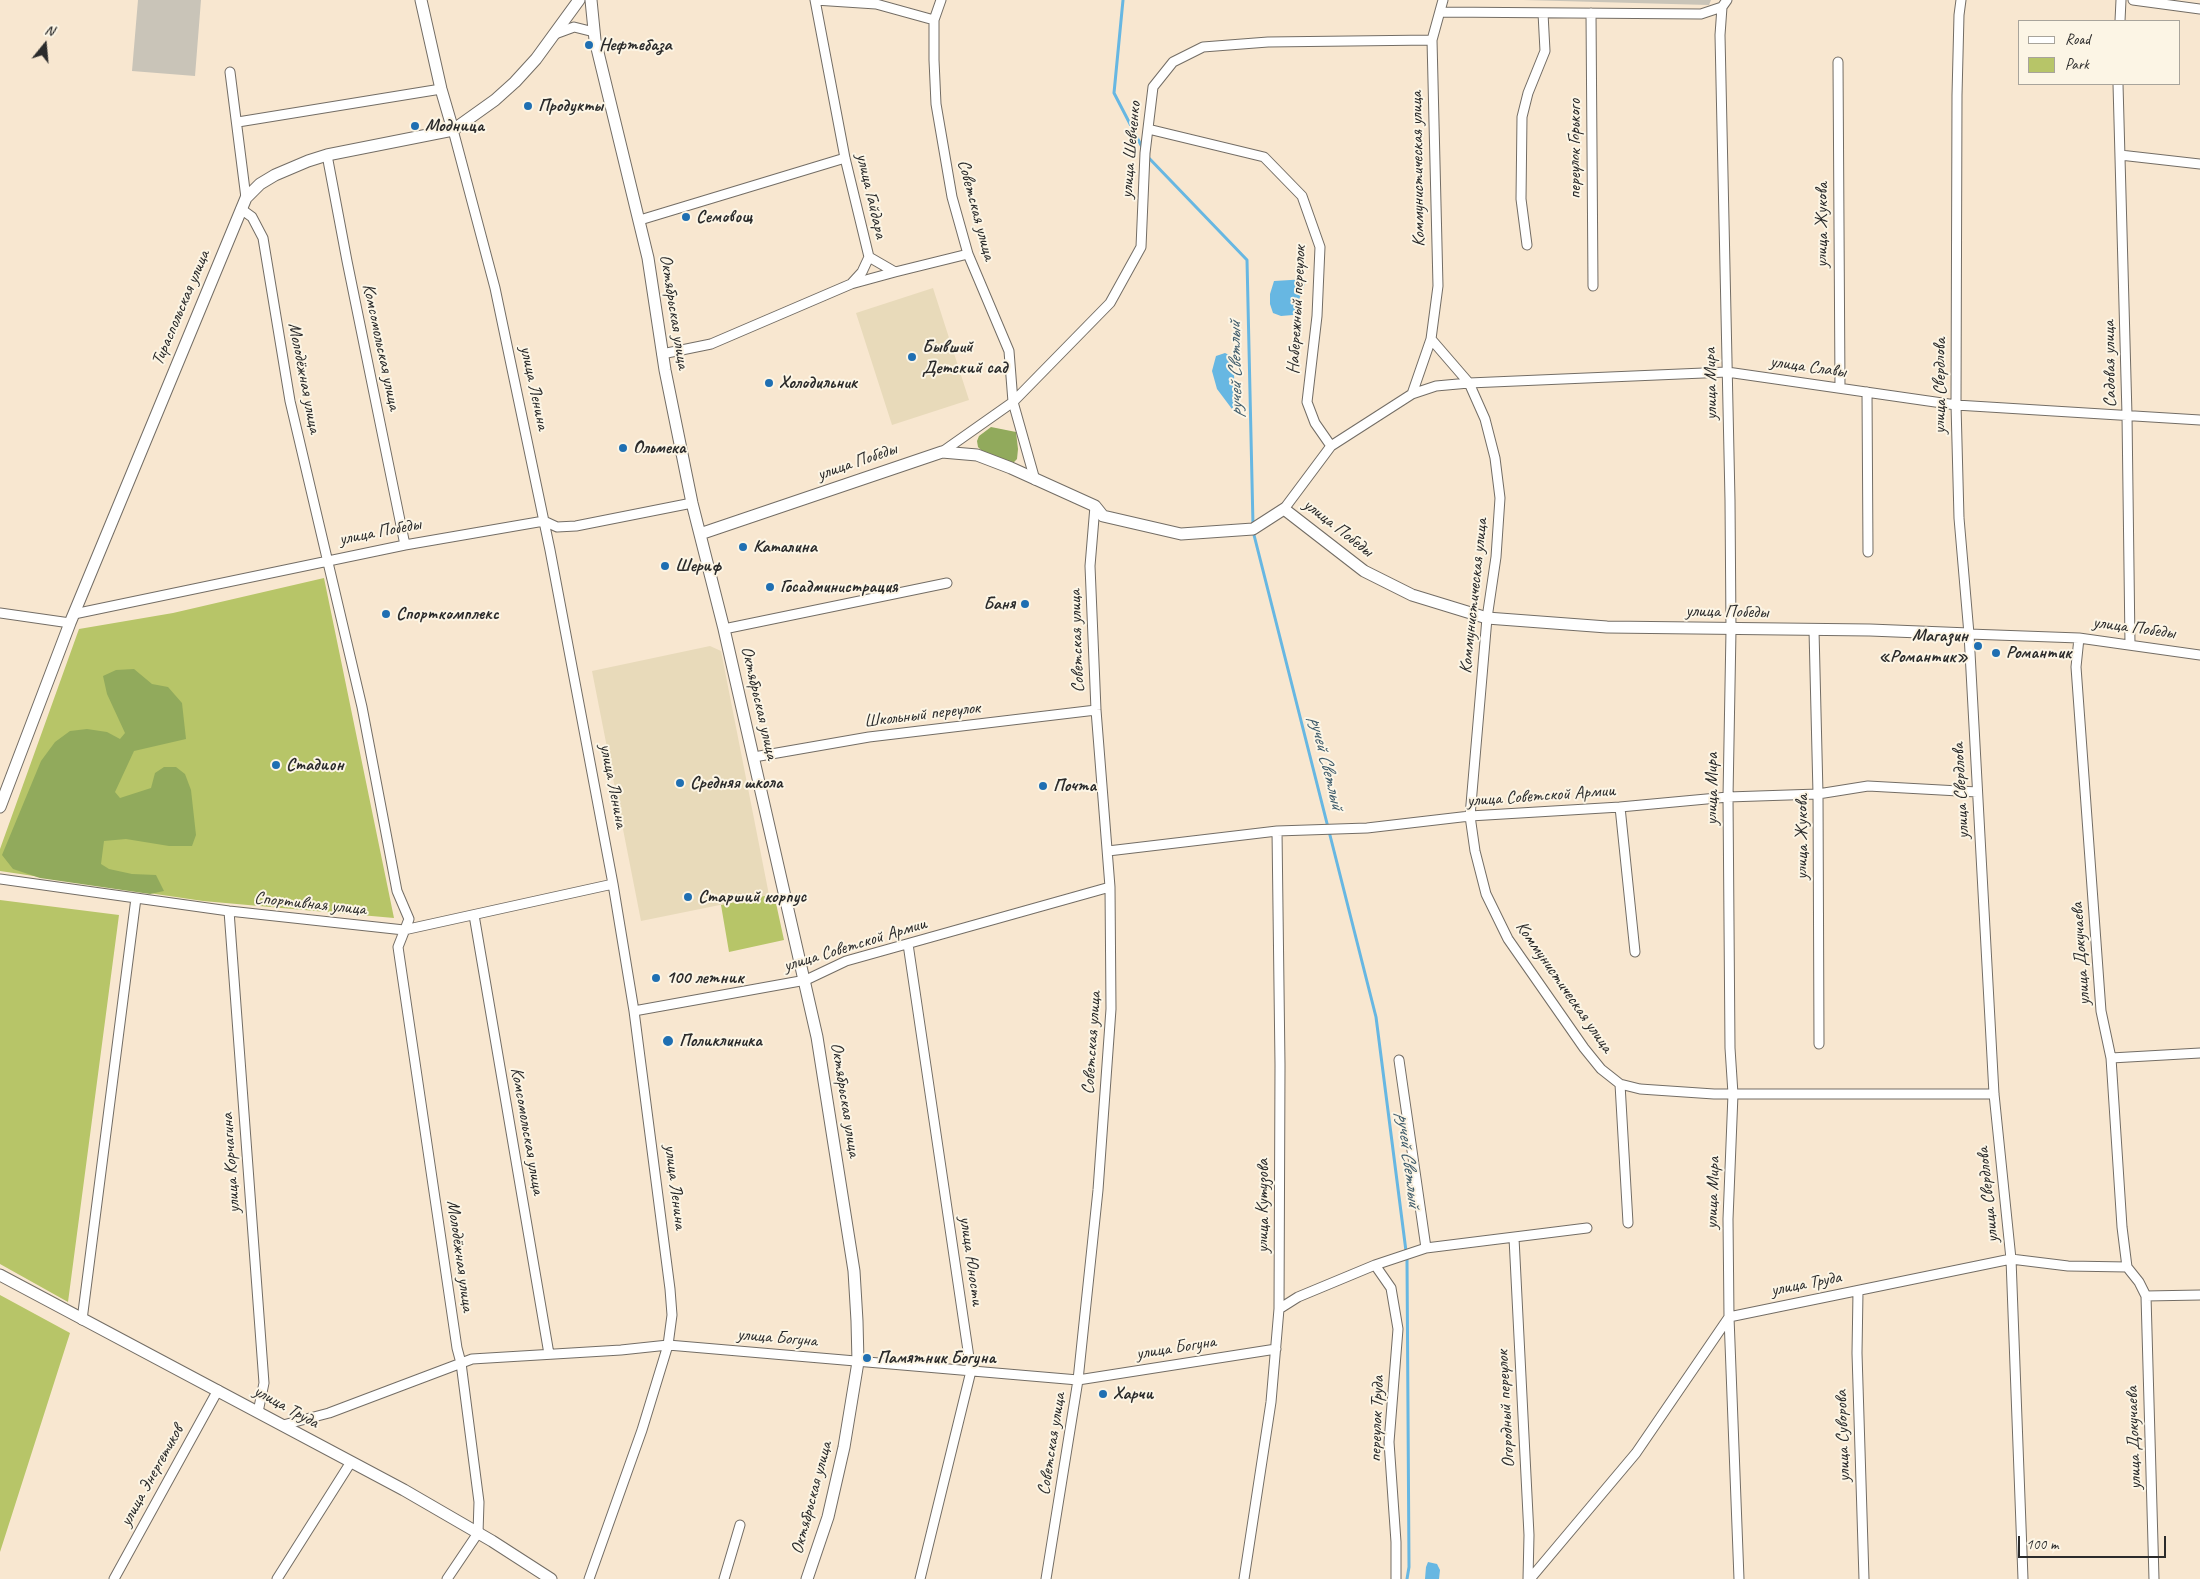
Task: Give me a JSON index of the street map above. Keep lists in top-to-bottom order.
{
  "streets": {
    "street": [
      "переулок Горького",
      "улица Шевченко",
      "Коммунистическая улица",
      "улица Гайдара",
      "Советская улица",
      "улица Жукова",
      "Тираспольская улица",
      "Набережный переулок",
      "Октябрьская улица",
      "Комсомольская улица",
      "Садовая улица",
      "улица Славы",
      "Молодёжная улица",
      "улица Мира",
      "улица Свердлова",
      "улица Ленина",
      "улица Победы",
      "Школьный переулок",
      "улица Советской Армии",
      "Спортивная улица",
      "улица Докучаева",
      "улица Корчагина",
      "улица Кутузова",
      "улица Юности",
      "улица Труда",
      "улица Богуна",
      "Огородный переулок",
      "переулок Труда",
      "улица Суворова",
      "улица Энергетиков"
    ]
  },
  "crossings": [
    ["улица Шевченко", "Коммунистическая улица"],
    ["улица Шевченко", "Советская улица"],
    ["улица Шевченко", "Набережный переулок"],
    ["улица Шевченко", "улица Победы"],
    ["Коммунистическая улица", "улица Славы"],
    ["Коммунистическая улица", "улица Мира"],
    ["Коммунистическая улица", "улица Свердлова"],
    ["Коммунистическая улица", "улица Победы"],
    ["Коммунистическая улица", "улица Советской Армии"],
    ["Советская улица", "улица Победы"],
    ["Советская улица", "Школьный переулок"],
    ["Советская улица", "улица Советской Армии"],
    ["Советская улица", "улица Богуна"],
    ["улица Жукова", "улица Славы"],
    ["улица Жукова", "улица Победы"],
    ["улица Жукова", "улица Советской Армии"],
    ["Тираспольская улица", "Комсомольская улица"],
    ["Тираспольская улица", "Молодёжная улица"],
    ["Тираспольская улица", "улица Ленина"],
    ["Тираспольская улица", "улица Победы"],
    ["Октябрьская улица", "улица Победы"],
    ["Октябрьская улица", "Школьный переулок"],
    ["Октябрьская улица", "улица Советской Армии"],
    ["Октябрьская улица", "улица Богуна"],
    ["Комсомольская улица", "улица Победы"],
    ["Комсомольская улица", "Спортивная улица"],
    ["Комсомольская улица", "улица Богуна"],
    ["Садовая улица", "улица Славы"],
    ["Садовая улица", "улица Победы"],
    ["улица Славы", "улица Мира"],
    ["улица Славы", "улица Свердлова"],
    ["Молодёжная улица", "улица Победы"],
    ["Молодёжная улица", "Спортивная улица"],
    ["Молодёжная улица", "улица Труда"],
    ["Молодёжная улица", "улица Богуна"],
    ["улица Мира", "улица Победы"],
    ["улица Мира", "улица Советской Армии"],
    ["улица Мира", "улица Труда"],
    ["улица Свердлова", "улица Победы"],
    ["улица Свердлова", "улица Советской Армии"],
    ["улица Свердлова", "улица Труда"],
    ["улица Ленина", "улица Победы"],
    ["улица Ленина", "улица Советской Армии"],
    ["улица Ленина", "Спортивная улица"],
    ["улица Ленина", "улица Богуна"],
    ["улица Победы", "улица Докучаева"],
    ["улица Советской Армии", "улица Кутузова"],
    ["улица Советской Армии", "улица Юности"],
    ["Спортивная улица", "улица Корчагина"],
    ["улица Докучаева", "улица Труда"],
    ["улица Корчагина", "улица Труда"],
    ["улица Кутузова", "улица Богуна"],
    ["улица Юности", "улица Богуна"],
    ["улица Труда", "улица Богуна"],
    ["улица Труда", "улица Суворова"],
    ["улица Труда", "улица Энергетиков"]
  ],
  "water": ["ручей Светлый"],
  "places": [
    "Нефтебаза",
    "Продукты",
    "Модница",
    "Семовощ",
    "Бывший Детский сад",
    "Холодильник",
    "Ольмека",
    "Каталина",
    "Шериф",
    "Госадминистрация",
    "Баня",
    "Спорткомплекс",
    "Магазин «Романтик»",
    "Романтик",
    "Стадион",
    "Средняя школа",
    "Почта",
    "Старший корпус",
    "100 летник",
    "Поликлиника",
    "Памятник Богуна",
    "Харчи"
  ],
  "legend": ["Road", "Park"],
  "scale_bar": "100 m",
  "north": "top"
}
